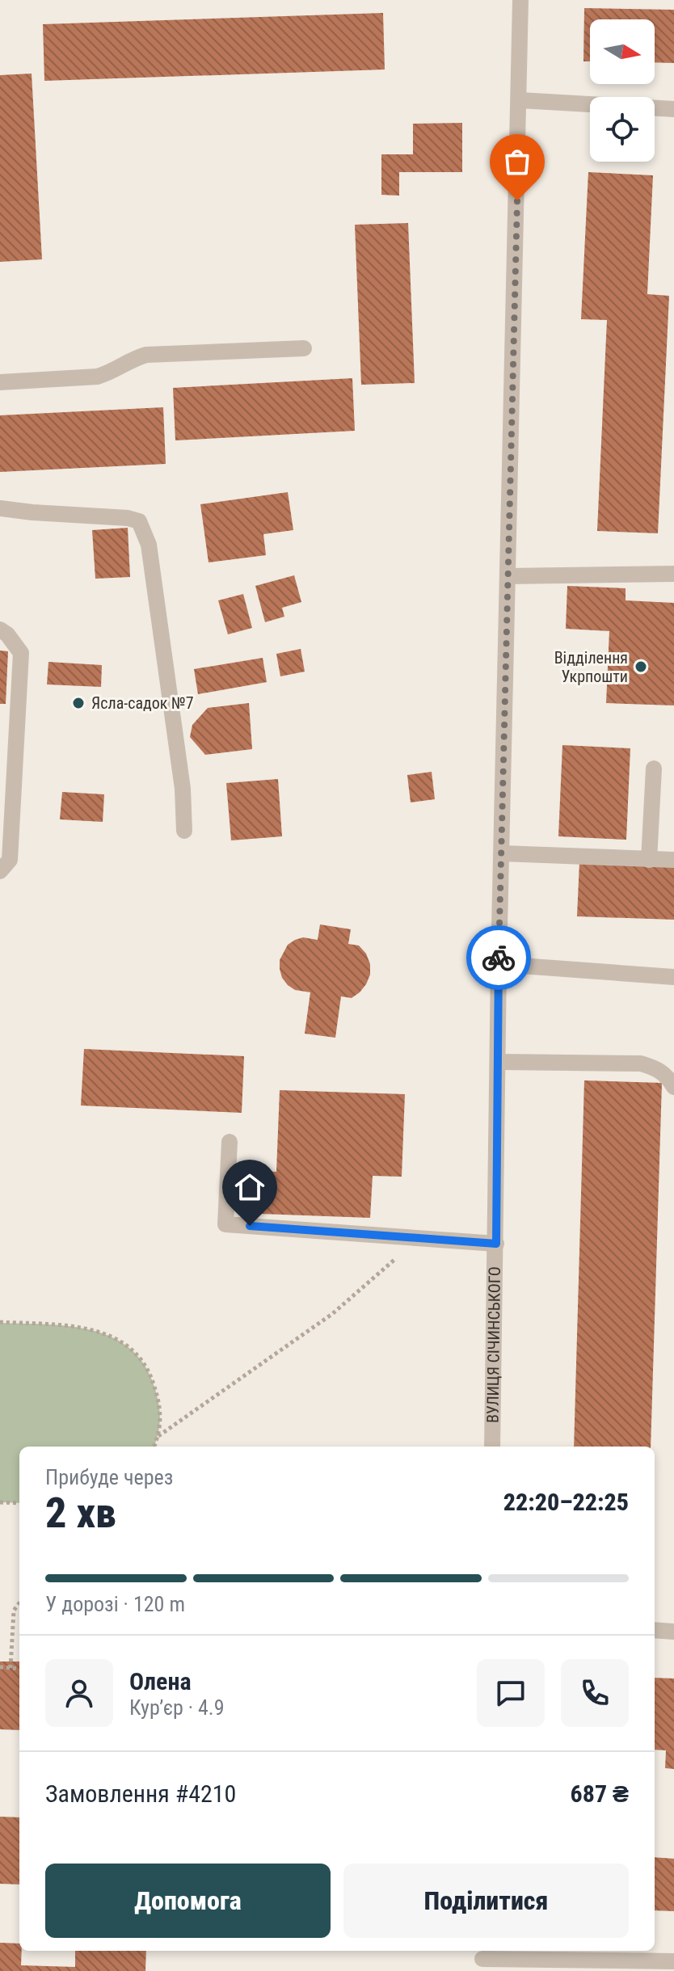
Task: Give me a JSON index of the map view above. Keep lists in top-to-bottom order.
{
  "streets": {
    "street": ["ВУЛИЦЯ СІЧИНСЬКОГО"]
  },
  "places": ["Відділення Укрпошти", "Ясла-садок №7"],
  "north": "right",
  "page": {
    "heading": ["2 хв", "Прибуде через", "22:20–22:25"],
    "panel": [
      "Олена",
      "Кур’єр · 4.9",
      "Замовлення #4210",
      "687 ₴"
    ],
    "bar": "У дорозі · 120 m",
    "buttons": ["Допомога", "Поділитися"]
  }
}
